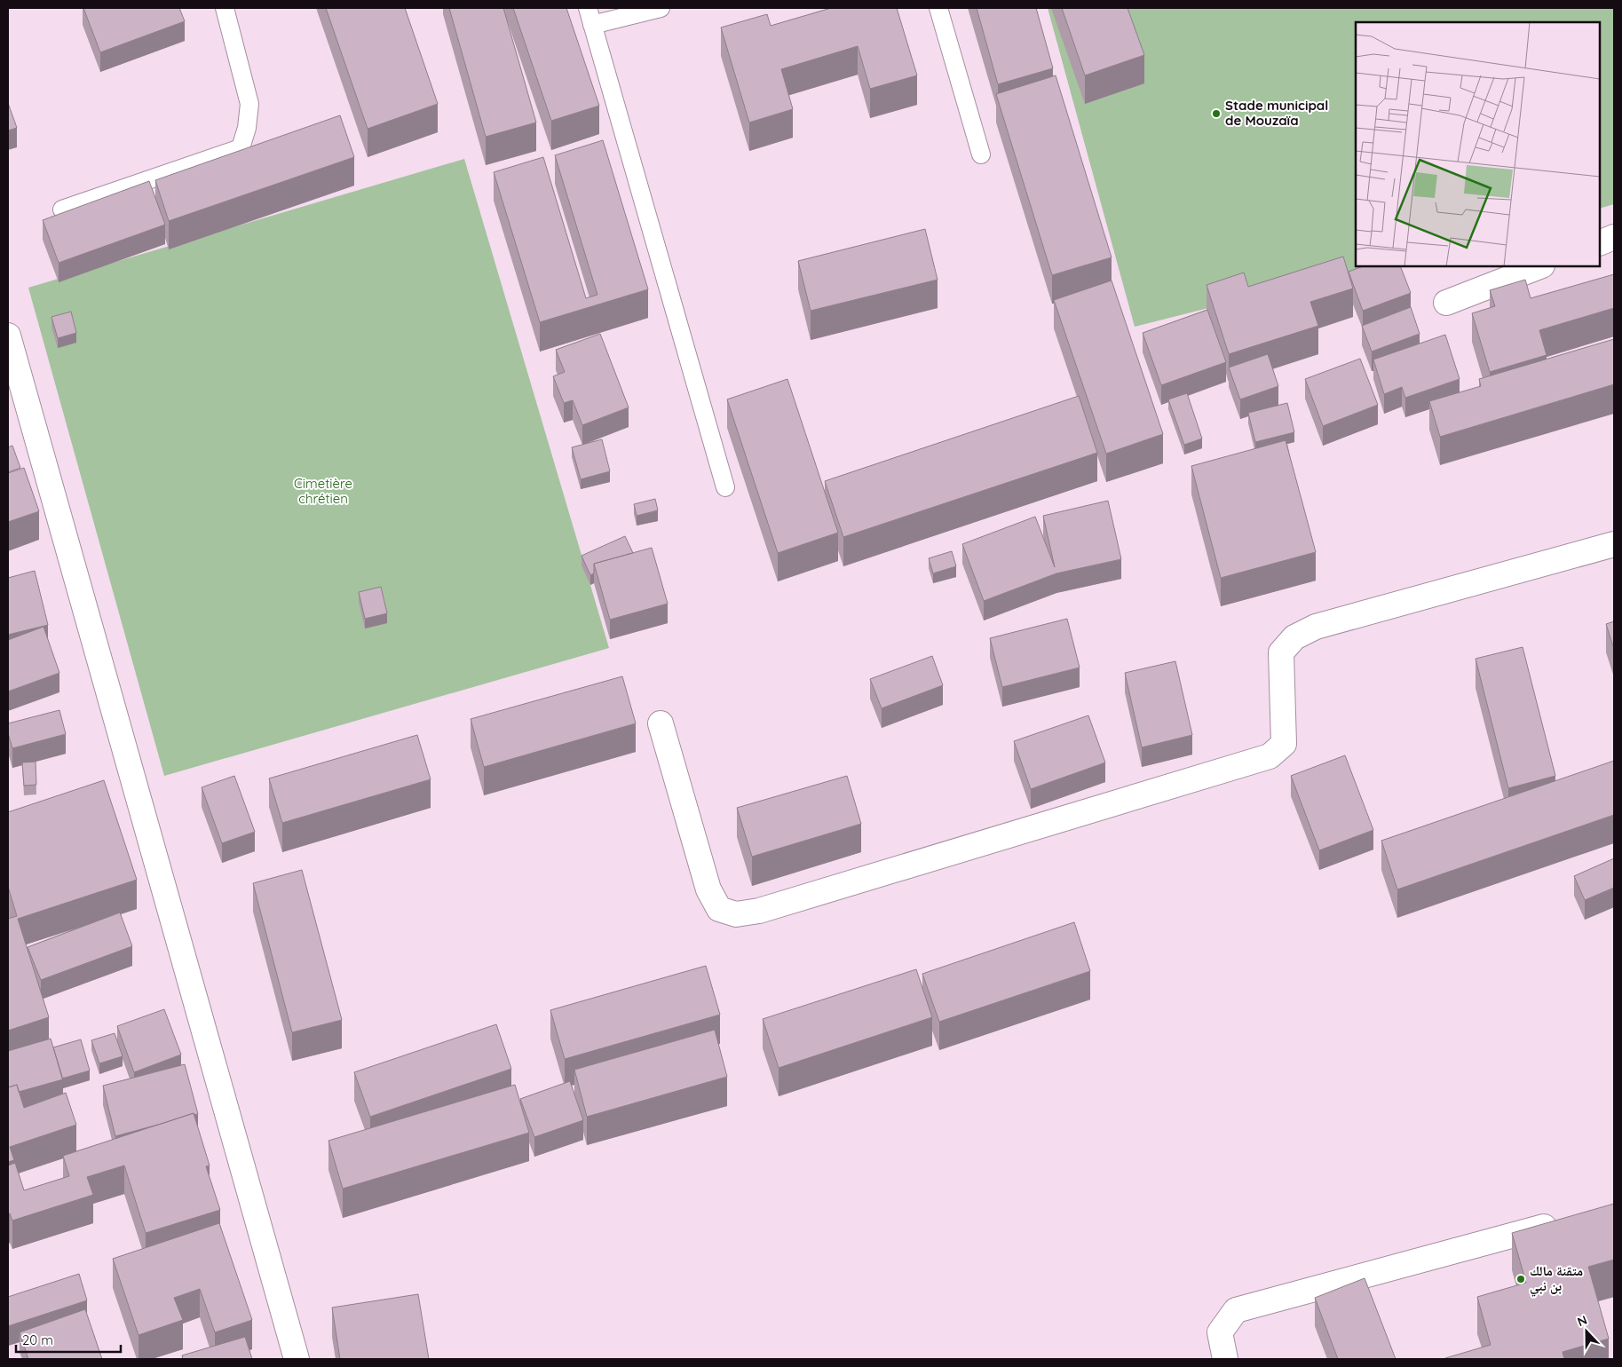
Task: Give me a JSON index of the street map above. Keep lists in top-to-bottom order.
{
  "parks": ["Cimetière chrétien"],
  "places": ["Stade municipal de Mouzaïa", "متقنة مالك بن نبي"],
  "scale_bar": "20 m",
  "north": "top"
}
